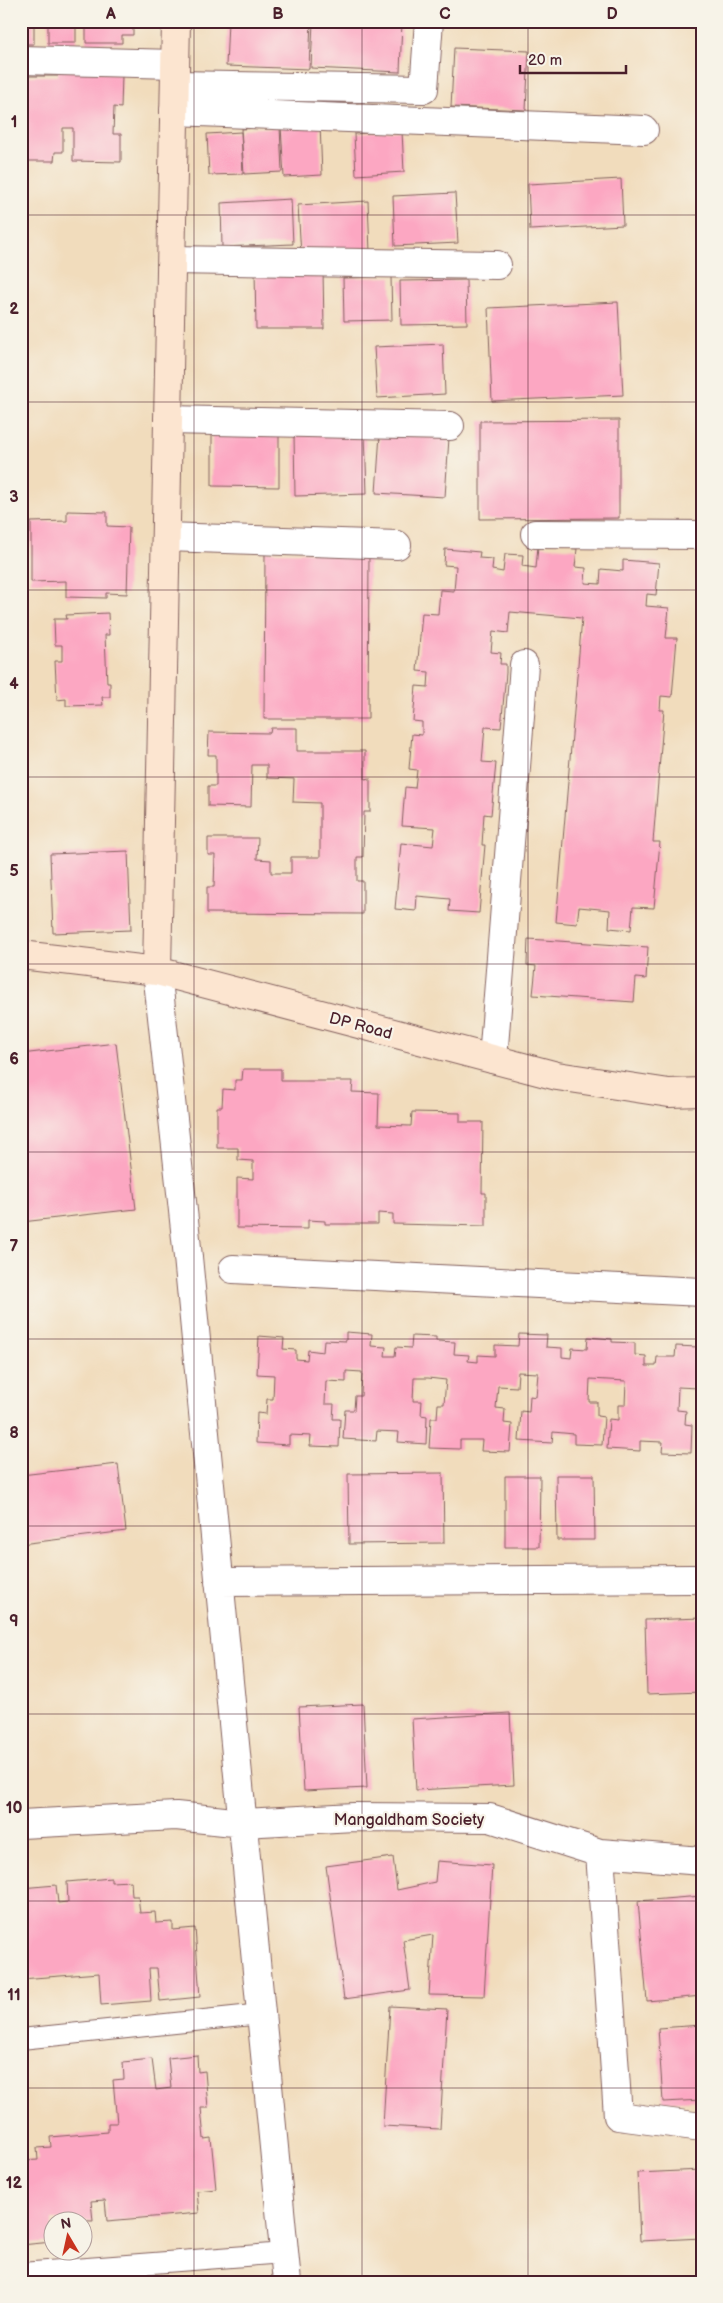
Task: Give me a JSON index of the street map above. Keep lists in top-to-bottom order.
{
  "streets": {
    "street": ["DP Road", "Mangaldham Society"]
  },
  "scale_bar": "20 m",
  "north": "top",
  "grid": {
    "columns": [
      "A",
      "B",
      "C",
      "D"
    ],
    "rows": [
      "1",
      "2",
      "3",
      "4",
      "5",
      "6",
      "7",
      "8",
      "9",
      "10",
      "11",
      "12"
    ]
  }
}
